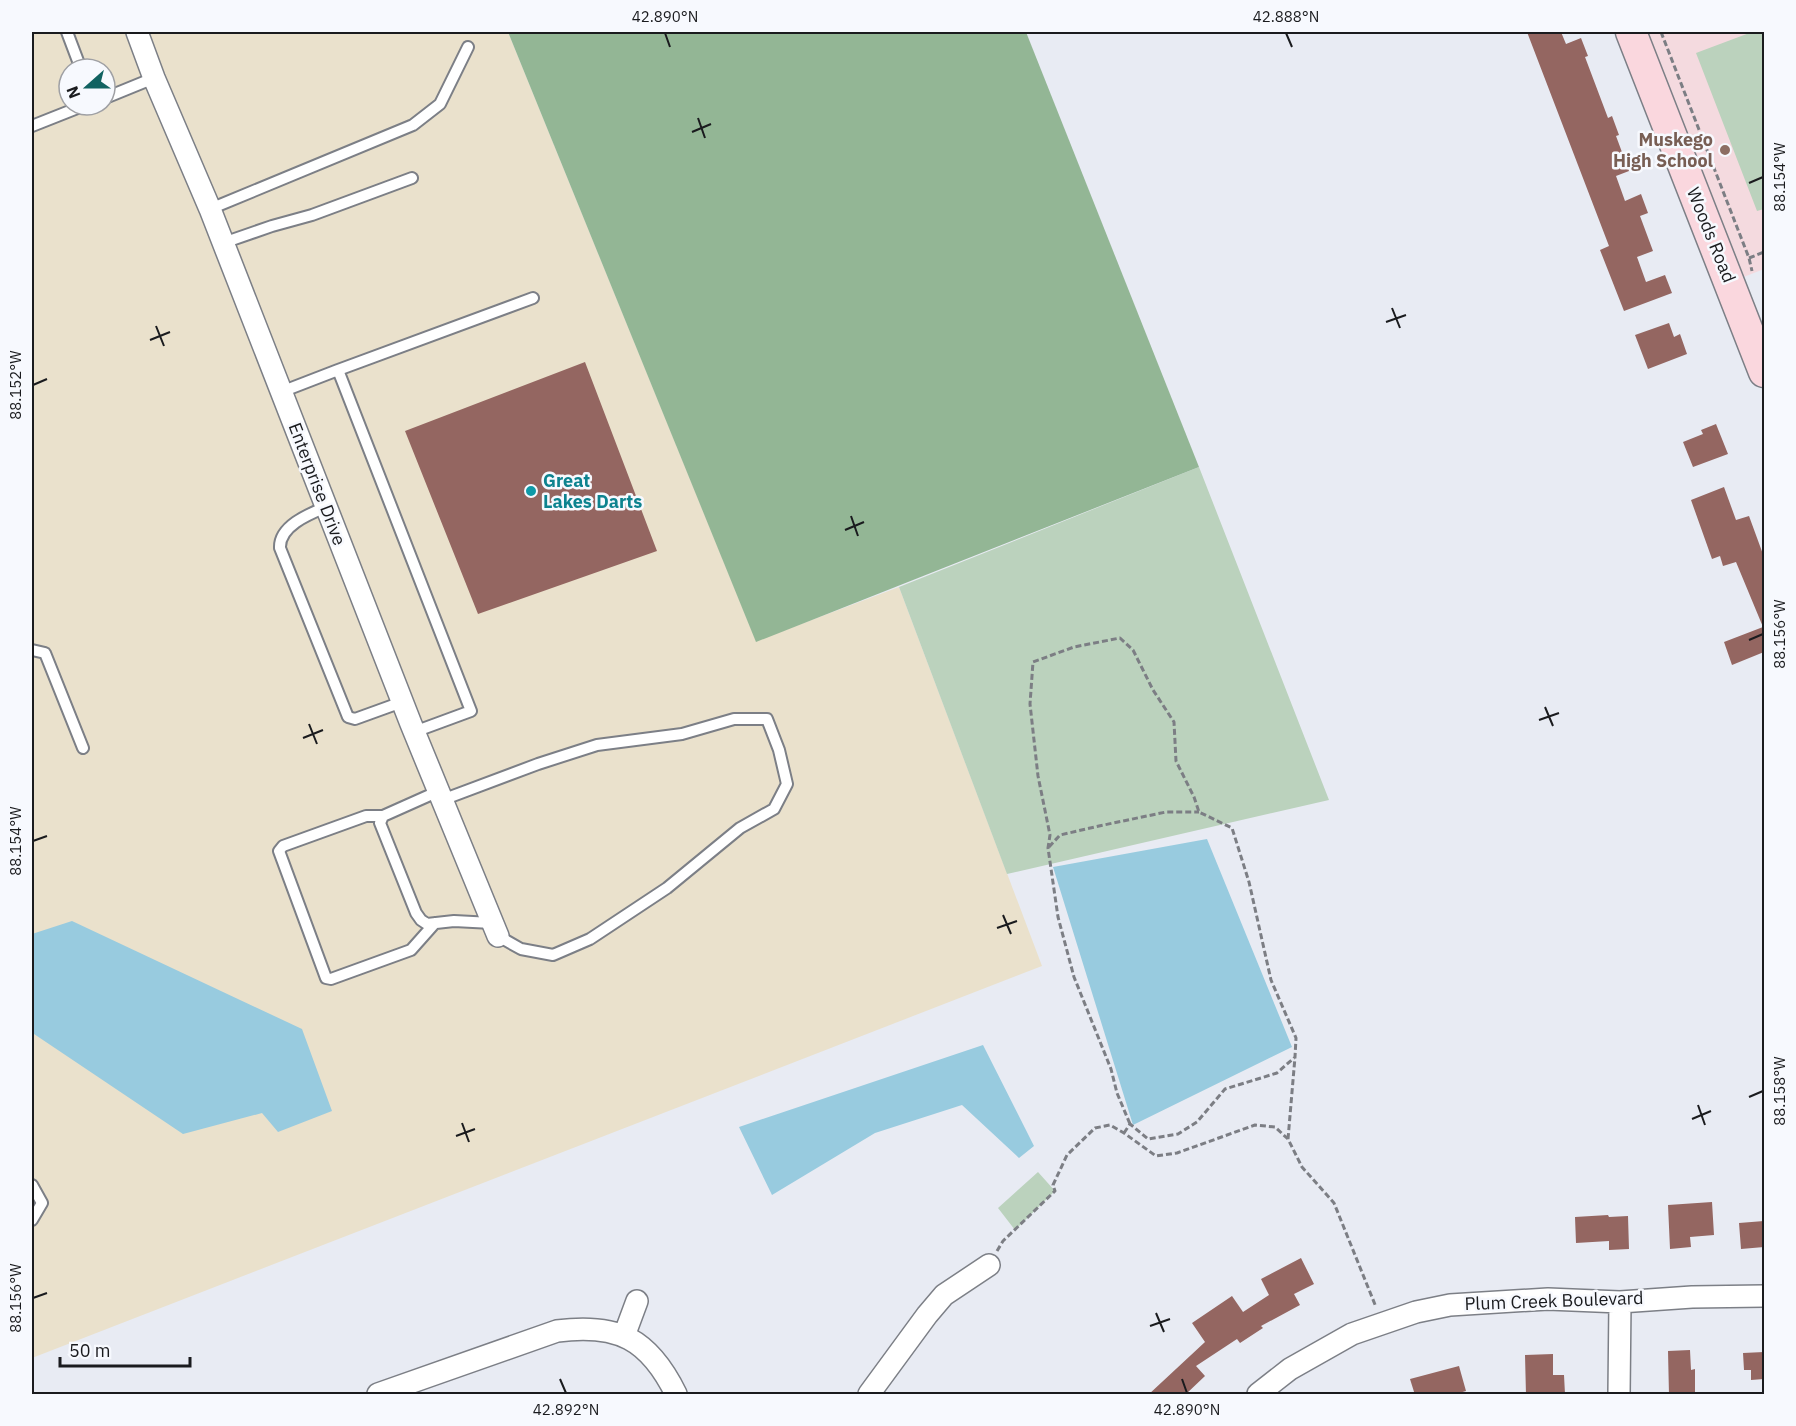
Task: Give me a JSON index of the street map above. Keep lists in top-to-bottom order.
{
  "streets": {
    "street": ["Woods Road", "Enterprise Drive", "Plum Creek Boulevard"]
  },
  "places": ["Muskego High School", "Great Lakes Darts"],
  "scale_bar": "50 m",
  "north": "left",
  "coordinates": [
    "42.890°N",
    "42.888°N",
    "88.154°W",
    "88.152°W",
    "88.156°W",
    "88.158°W",
    "42.892°N"
  ]
}
